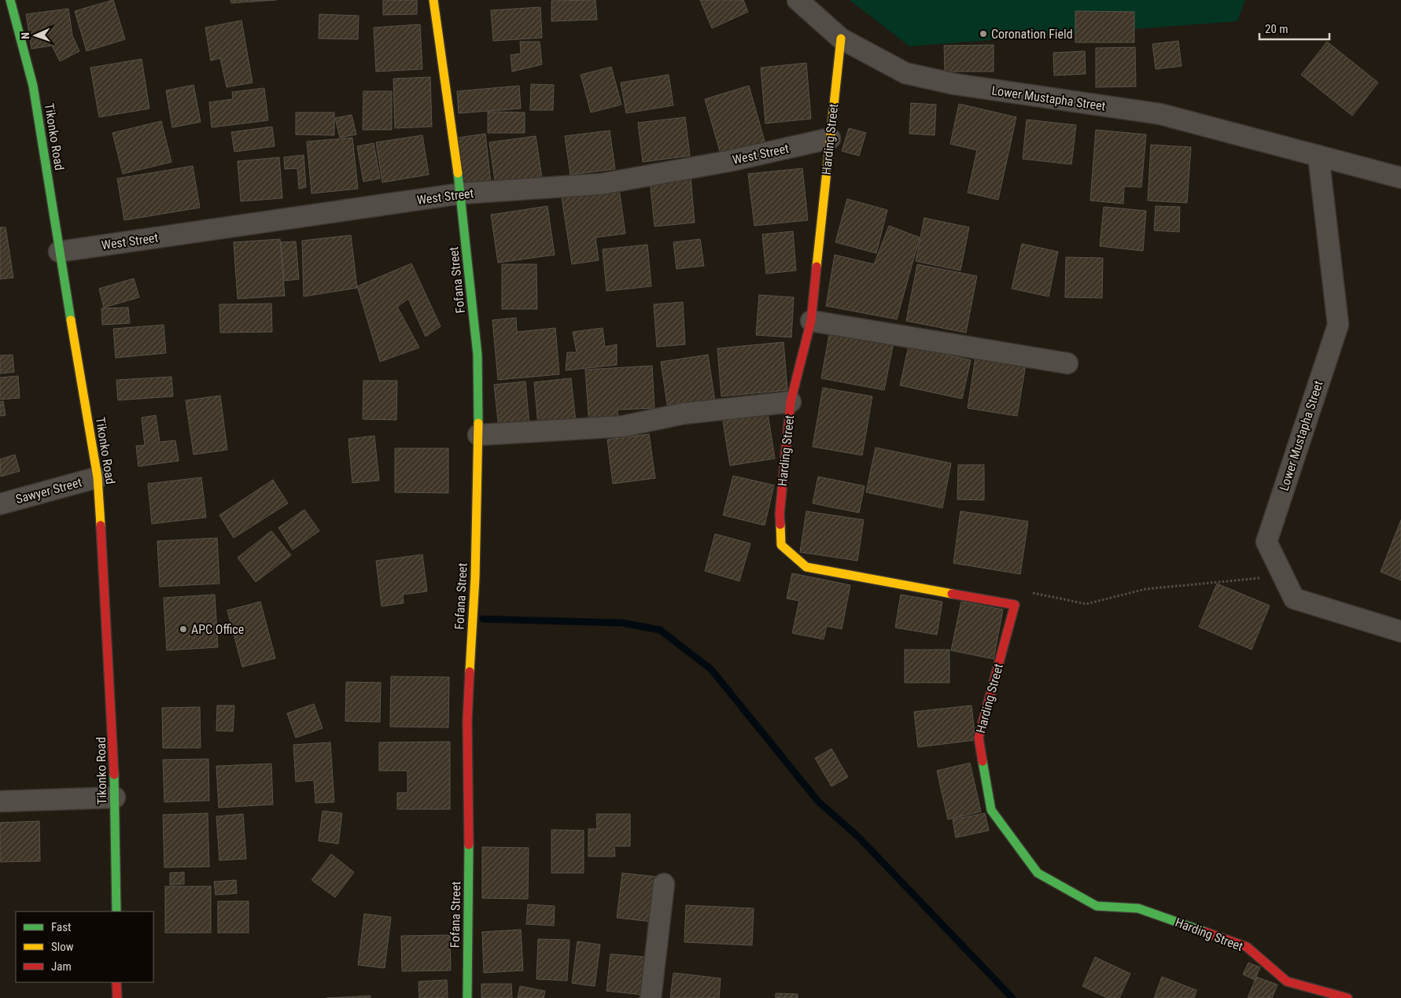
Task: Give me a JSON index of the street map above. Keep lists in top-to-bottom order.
{
  "streets": {
    "street": [
      "Lower Mustapha Street",
      "Tikonko Road",
      "Harding Street",
      "West Street",
      "Fofana Street",
      "Sawyer Street"
    ]
  },
  "crossings": [
    ["Lower Mustapha Street", "Harding Street"],
    ["Tikonko Road", "West Street"],
    ["Tikonko Road", "Sawyer Street"],
    ["Harding Street", "West Street"],
    ["Harding Street", "Fofana Street"],
    ["West Street", "Fofana Street"]
  ],
  "places": ["Coronation Field", "APC Office"],
  "legend": ["Fast", "Slow", "Jam"],
  "scale_bar": "20 m",
  "north": "left"
}
